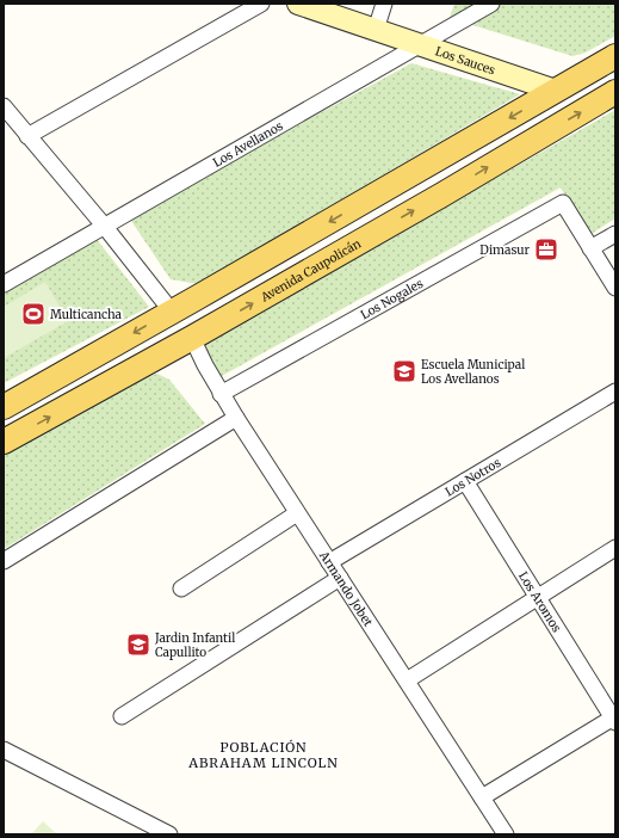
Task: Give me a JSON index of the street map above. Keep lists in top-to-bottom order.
{
  "streets": {
    "main road": ["Avenida Caupolicán"],
    "street": [
      "Los Sauces",
      "Los Avellanos",
      "Los Nogales",
      "Los Notros",
      "Armando Jobet",
      "Los Aromos"
    ]
  },
  "crossings": [
    ["Los Sauces", "Los Avellanos"],
    ["Avenida Caupolicán", "Armando Jobet"],
    ["Los Nogales", "Armando Jobet"],
    ["Los Notros", "Armando Jobet"],
    ["Los Notros", "Los Aromos"]
  ],
  "districts": ["POBLACIÓN ABRAHAM LINCOLN"],
  "places": {
    "office": ["Dimasur"],
    "sports": ["Multicancha"],
    "school or university": ["Escuela Municipal Los Avellanos", "Jardin Infantil Capullito"]
  }
}
